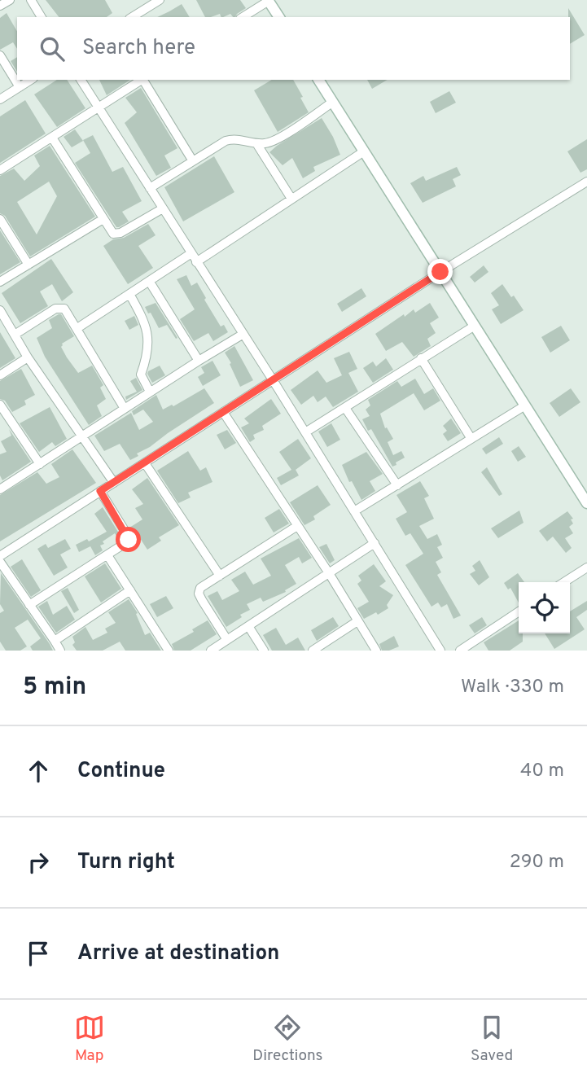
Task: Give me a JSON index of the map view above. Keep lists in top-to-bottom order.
{
  "page": {
    "search": "Search here",
    "heading": ["5 min", "Walk · 330 m"],
    "list": [
      ["Continue", "40 m"],
      ["Turn right", "290 m"],
      "Arrive at destination"
    ],
    "nav": ["Map", "Directions", "Saved"]
  }
}
